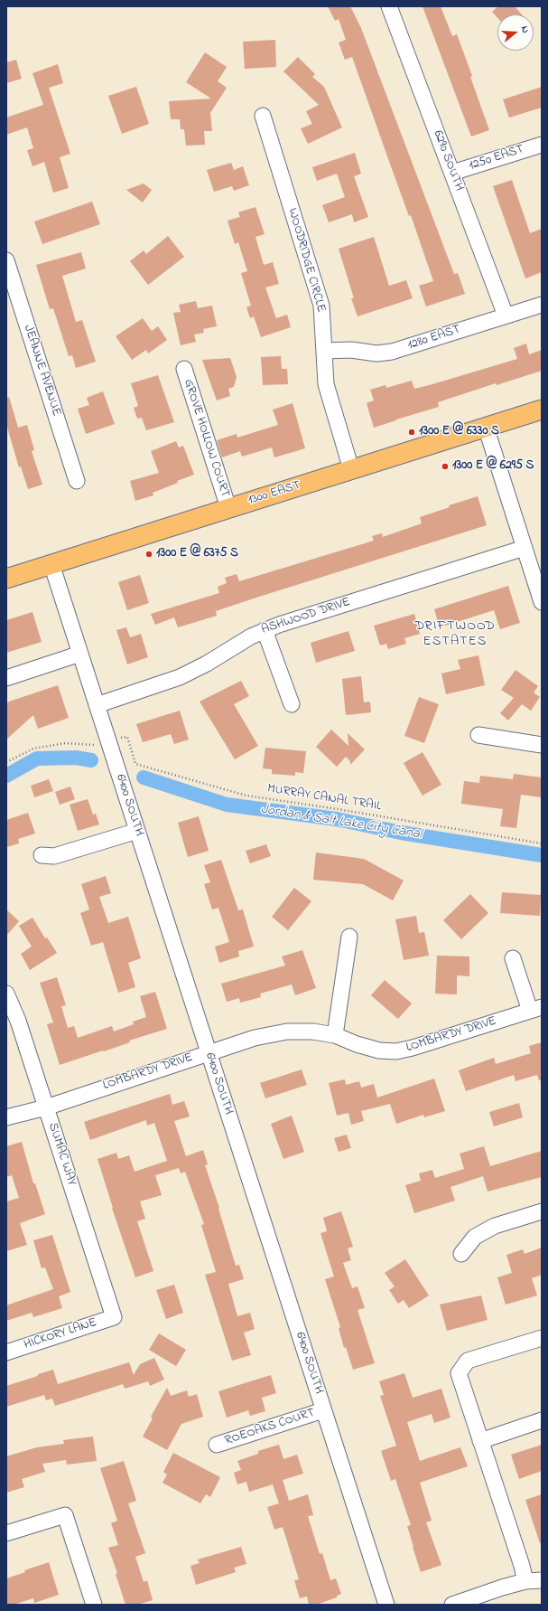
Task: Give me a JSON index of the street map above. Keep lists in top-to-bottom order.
{
  "streets": {
    "main road": ["1300 EAST"],
    "street": [
      "1250 EAST",
      "6290 SOUTH",
      "WOODRIDGE CIRCLE",
      "1280 EAST",
      "JEANNE AVENUE",
      "GROVE HOLLOW COURT",
      "ASHWOOD DRIVE",
      "6400 SOUTH",
      "LOMBARDY DRIVE",
      "SUMAC WAY",
      "HICKORY LANE",
      "ROEOAKS COURT"
    ],
    "path": ["MURRAY CANAL TRAIL"]
  },
  "crossings": [
    ["1250 EAST", "6290 SOUTH"],
    ["6290 SOUTH", "1280 EAST"],
    ["WOODRIDGE CIRCLE", "1280 EAST"],
    ["WOODRIDGE CIRCLE", "1300 EAST"],
    ["GROVE HOLLOW COURT", "1300 EAST"],
    ["1300 EAST", "6400 SOUTH"],
    ["ASHWOOD DRIVE", "6400 SOUTH"],
    ["6400 SOUTH", "LOMBARDY DRIVE"],
    ["6400 SOUTH", "ROEOAKS COURT"],
    ["LOMBARDY DRIVE", "SUMAC WAY"],
    ["SUMAC WAY", "HICKORY LANE"]
  ],
  "districts": ["DRIFTWOOD ESTATES"],
  "water": ["Jordan & Salt Lake City Canal"],
  "places": ["1300 E @ 6330 S", "1300 E @ 6295 S", "1300 E @ 6375 S"],
  "north": "right"
}
